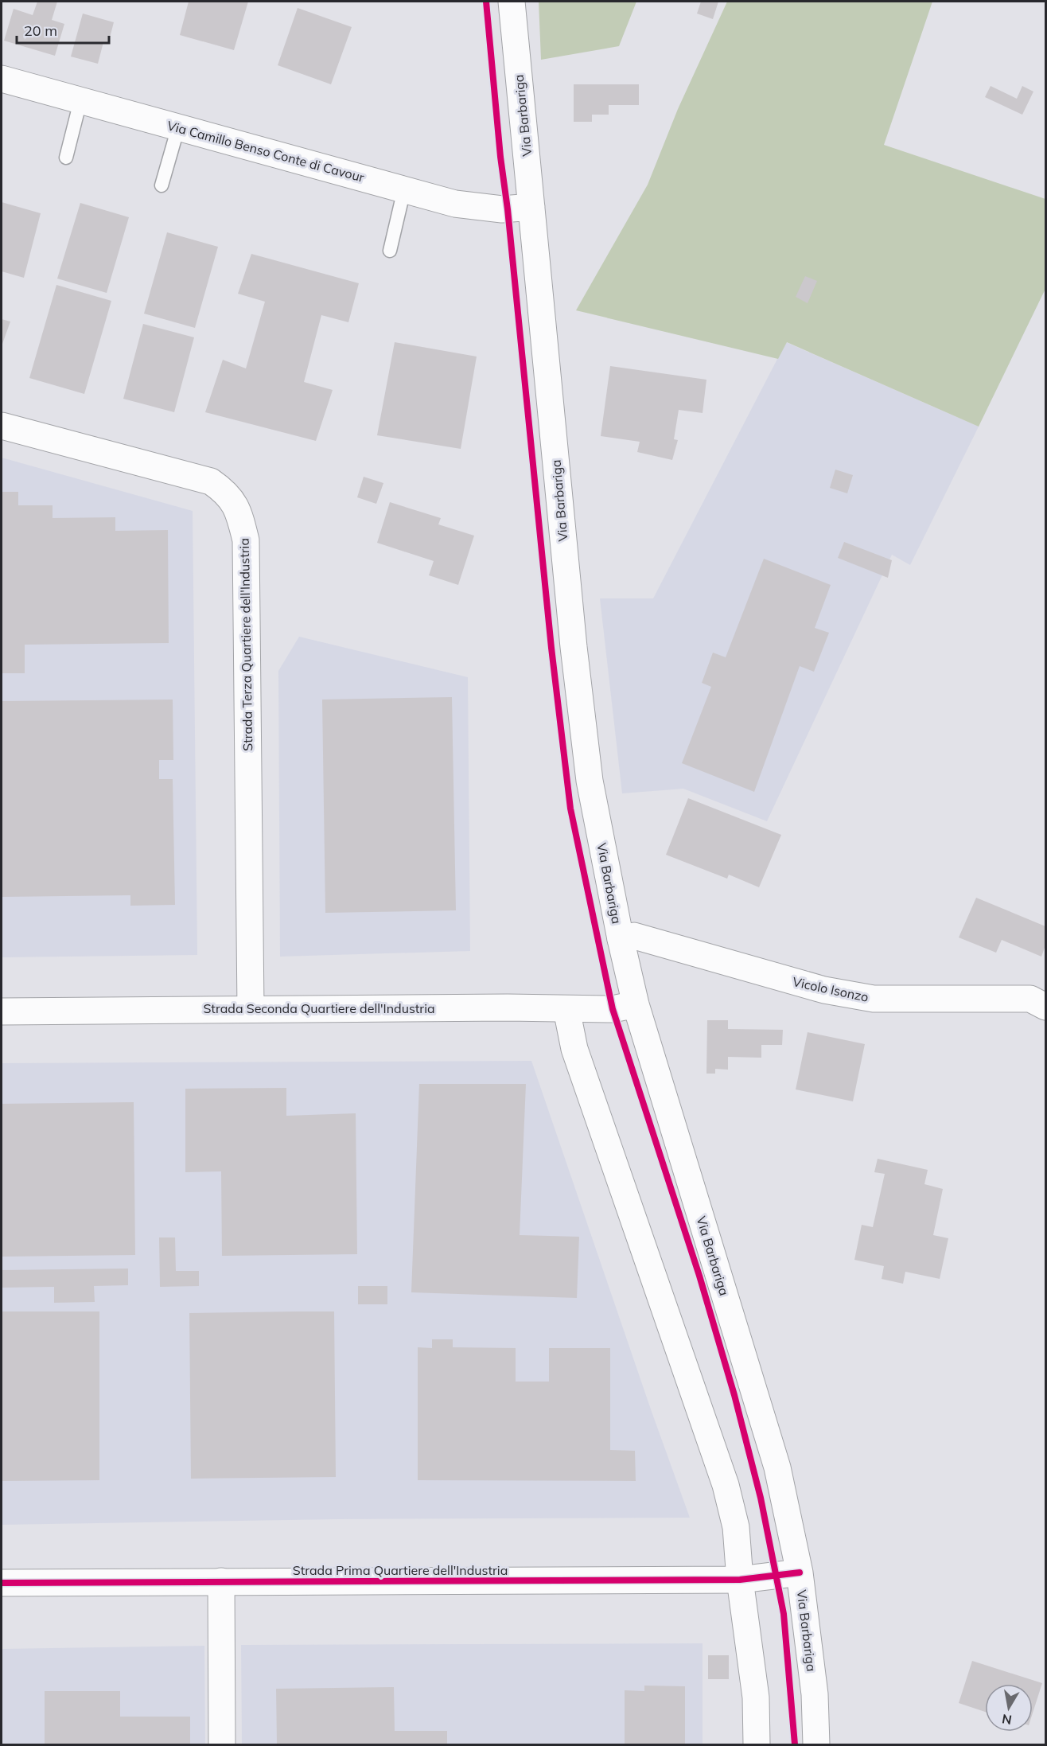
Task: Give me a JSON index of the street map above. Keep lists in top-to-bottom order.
{
  "streets": {
    "street": [
      "Via Barbariga",
      "Via Camillo Benso Conte di Cavour",
      "Strada Terza Quartiere dell'Industria",
      "Vicolo Isonzo",
      "Strada Seconda Quartiere dell'Industria",
      "Strada Prima Quartiere dell'Industria"
    ]
  },
  "crossings": [
    ["Via Barbariga", "Via Camillo Benso Conte di Cavour"],
    ["Via Barbariga", "Vicolo Isonzo"],
    ["Via Barbariga", "Strada Seconda Quartiere dell'Industria"],
    ["Via Barbariga", "Strada Prima Quartiere dell'Industria"],
    ["Strada Terza Quartiere dell'Industria", "Strada Seconda Quartiere dell'Industria"]
  ],
  "scale_bar": "20 m",
  "north": "bottom"
}
